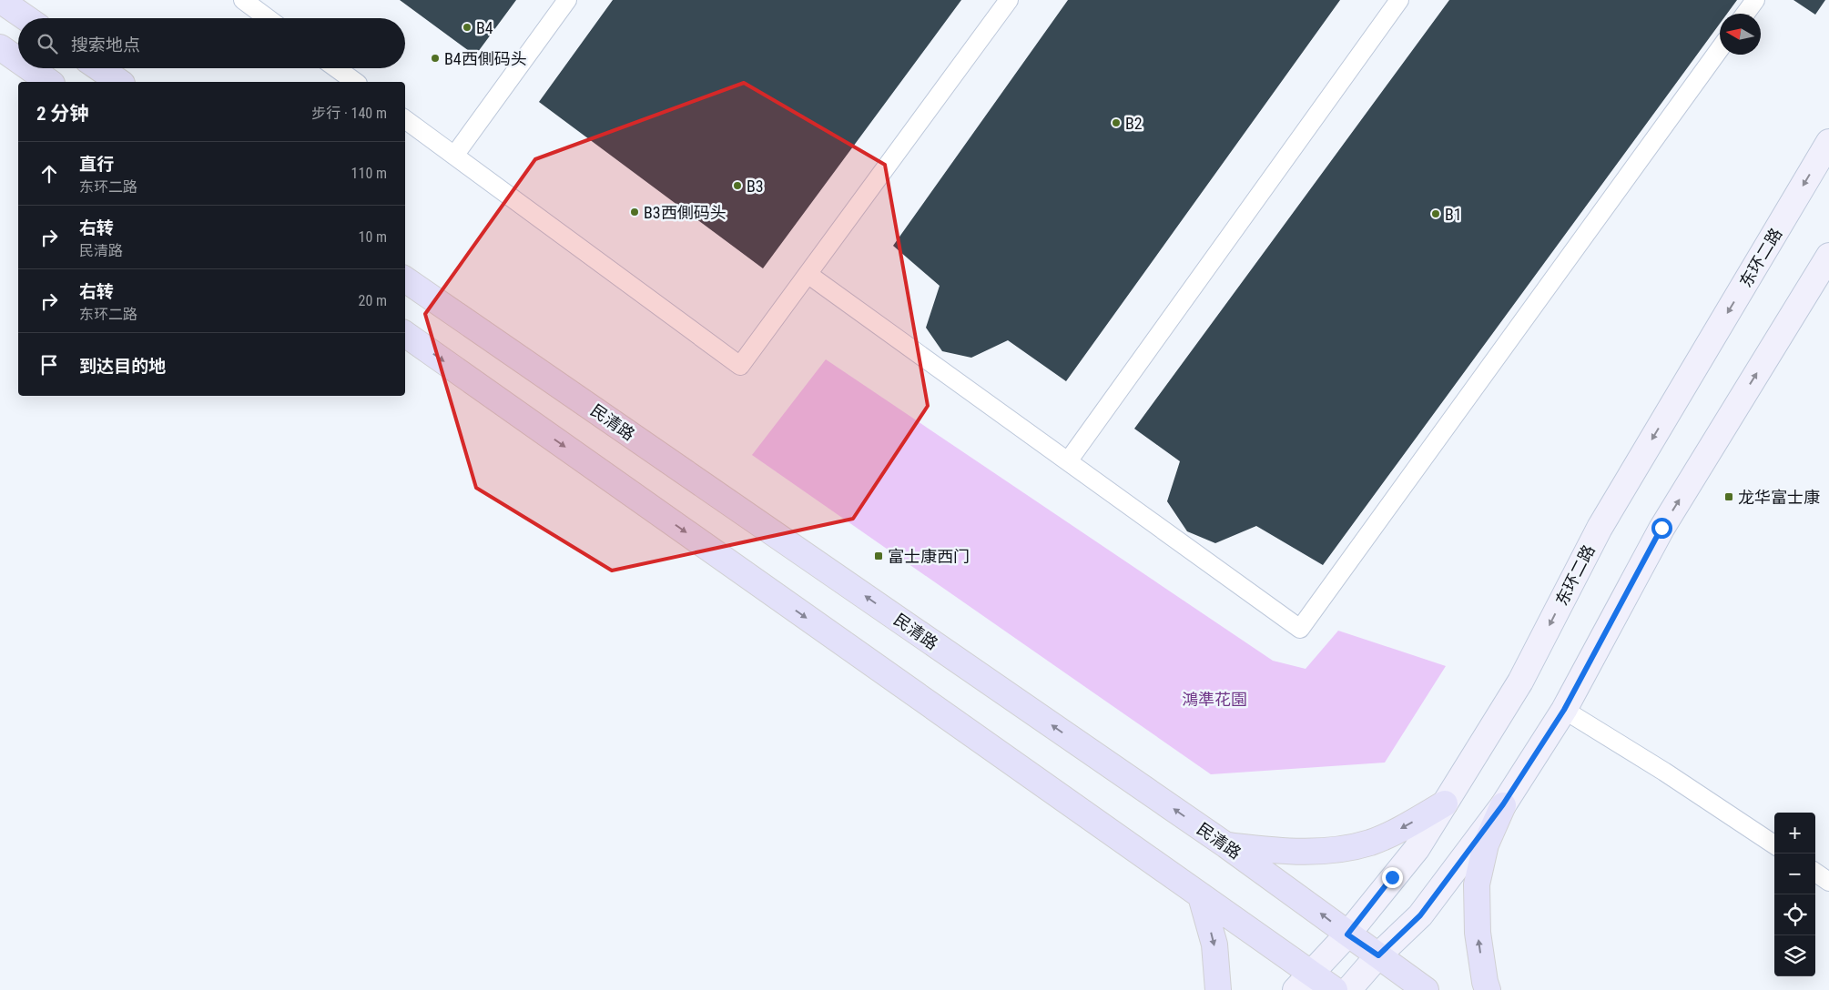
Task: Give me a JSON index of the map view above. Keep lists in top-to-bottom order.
{
  "streets": {
    "main road": ["东环二路", "民清路"]
  },
  "crossings": [
    ["东环二路", "民清路"]
  ],
  "parks": ["鴻準花園"],
  "places": {
    "other": [
      "B4",
      "B4西側码头",
      "B2",
      "B3",
      "B3西側码头",
      "B1"
    ],
    "transit": ["龙华富士康", "富士康西门"]
  },
  "north": "left",
  "page": {
    "search": "搜索地点",
    "heading": ["2 分钟", "步行 · 140 m"],
    "list": [
      ["直行", "东环二路", "110 m"],
      ["右转", "民清路", "10 m"],
      ["右转", "东环二路", "20 m"],
      "到达目的地"
    ],
    "map_buttons": ["+", "−"]
  }
}
